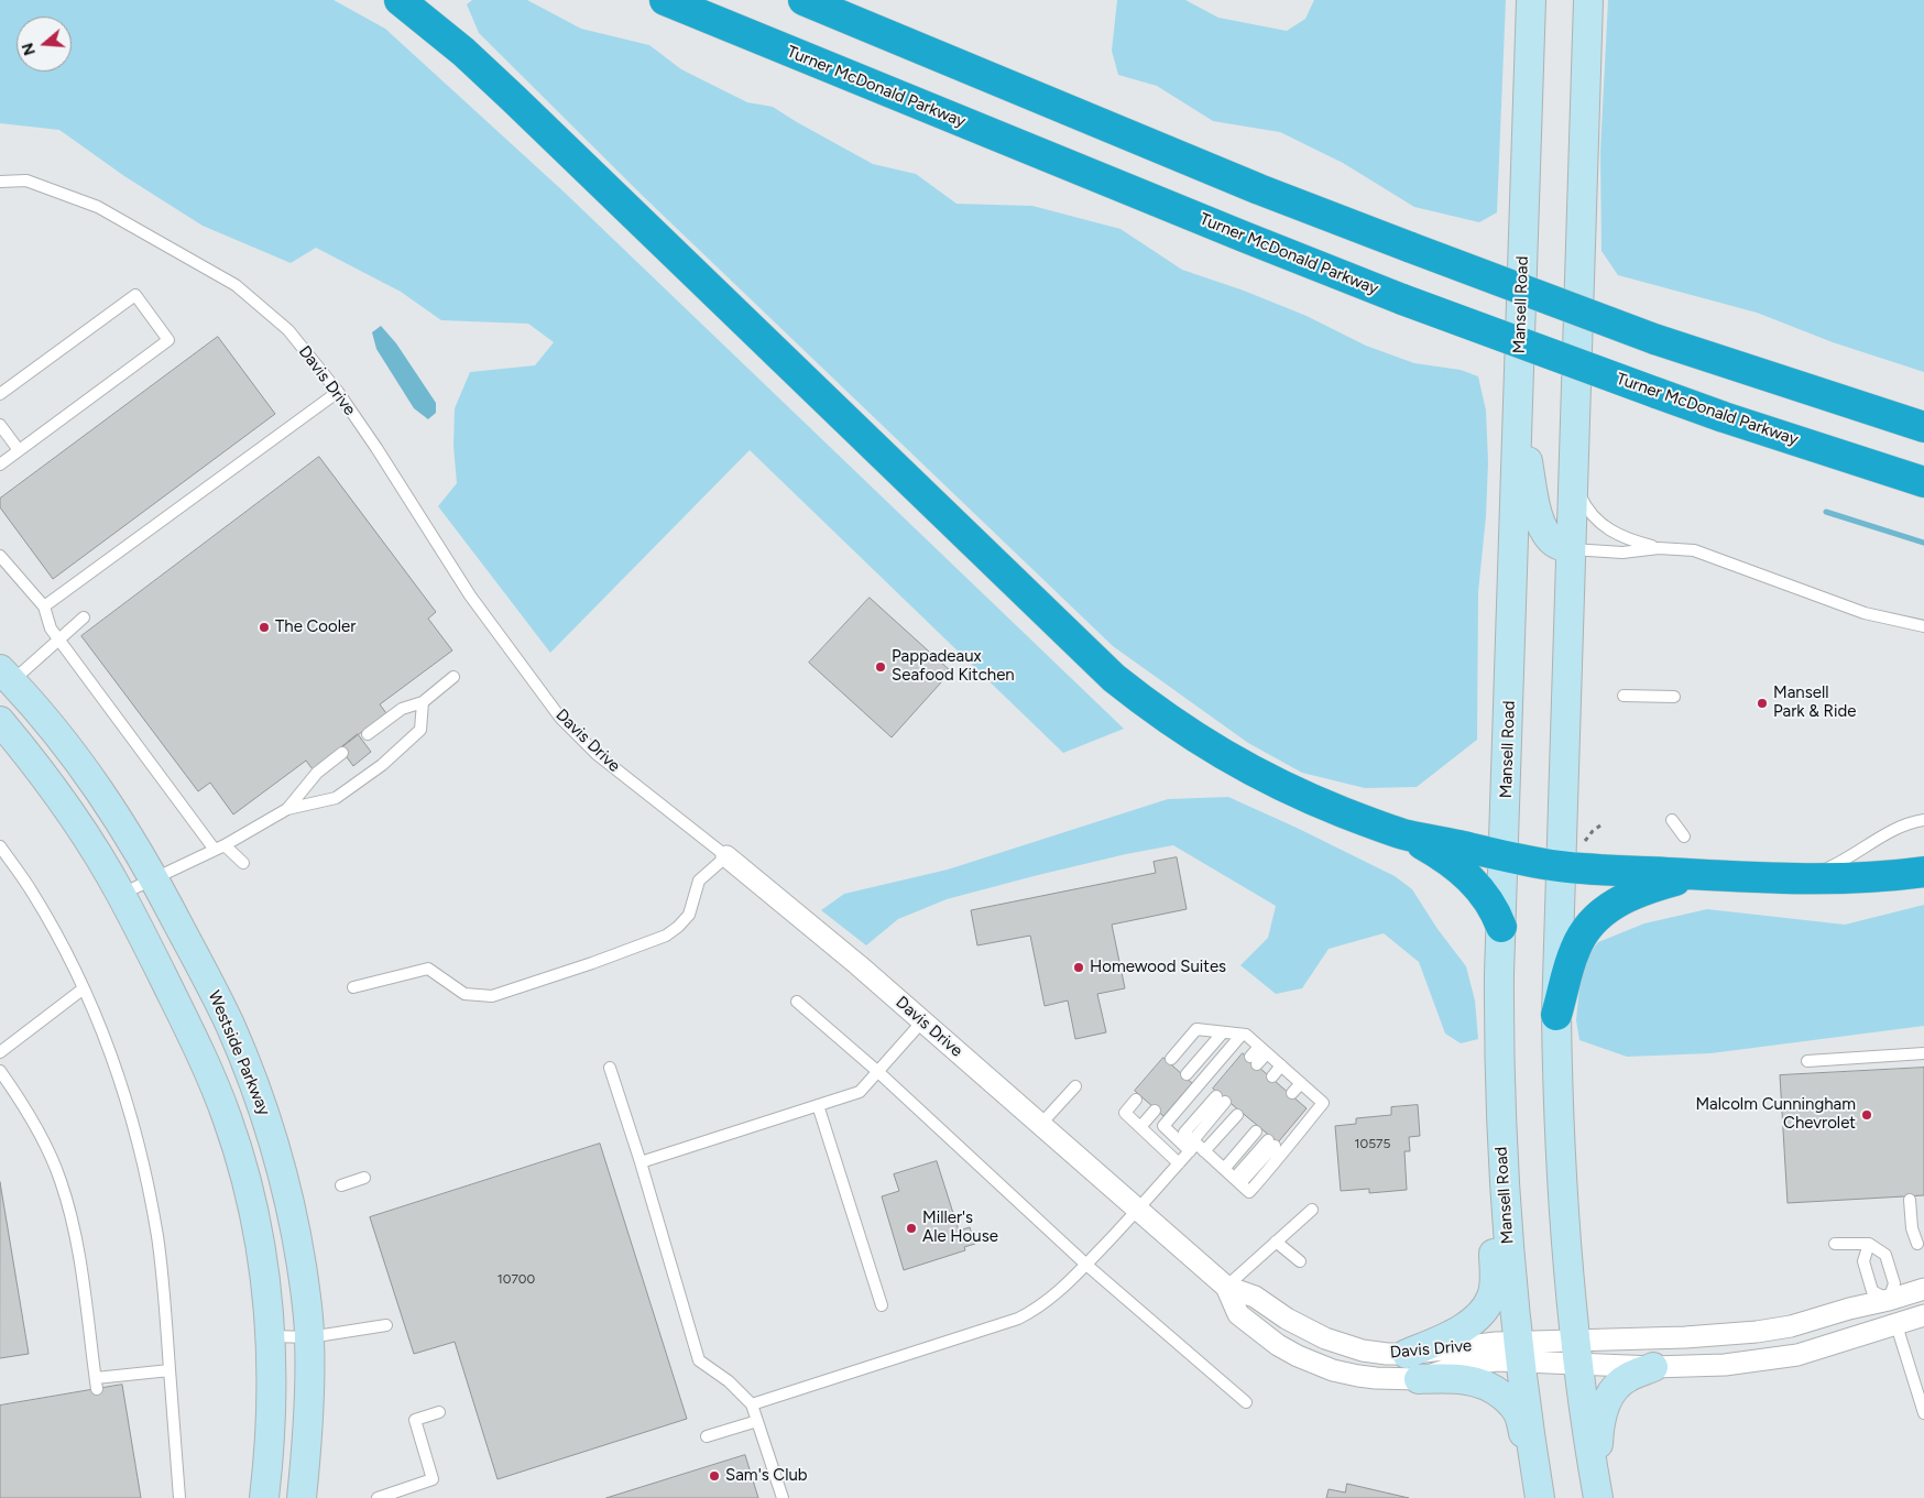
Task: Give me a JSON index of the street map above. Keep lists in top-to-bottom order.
{
  "streets": {
    "highway": ["Turner McDonald Parkway"],
    "main road": ["Mansell Road", "Westside Parkway"],
    "street": ["Davis Drive"]
  },
  "crossings": [
    ["Mansell Road", "Davis Drive"]
  ],
  "places": [
    "The Cooler",
    "Pappadeaux Seafood Kitchen",
    "Mansell Park & Ride",
    "Homewood Suites",
    "Malcolm Cunningham Chevrolet",
    "Miller's Ale House",
    "Sam's Club"
  ],
  "house_numbers": ["10575", "10700"],
  "north": "left"
}
